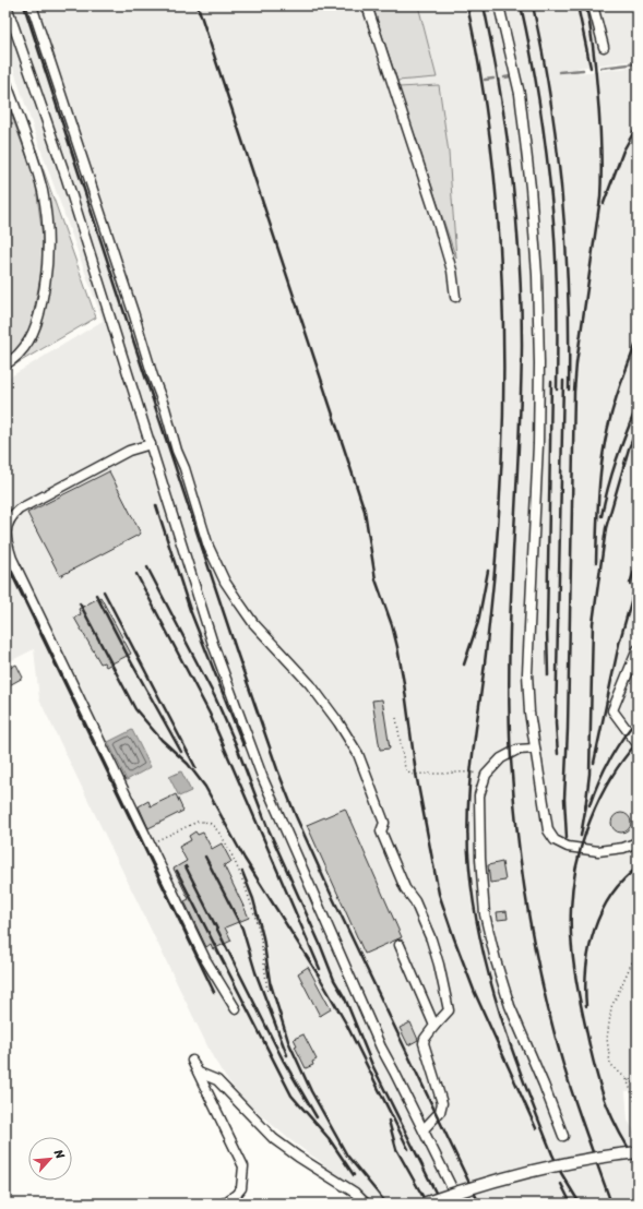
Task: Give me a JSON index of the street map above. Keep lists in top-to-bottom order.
{
  "north": "top right"
}
